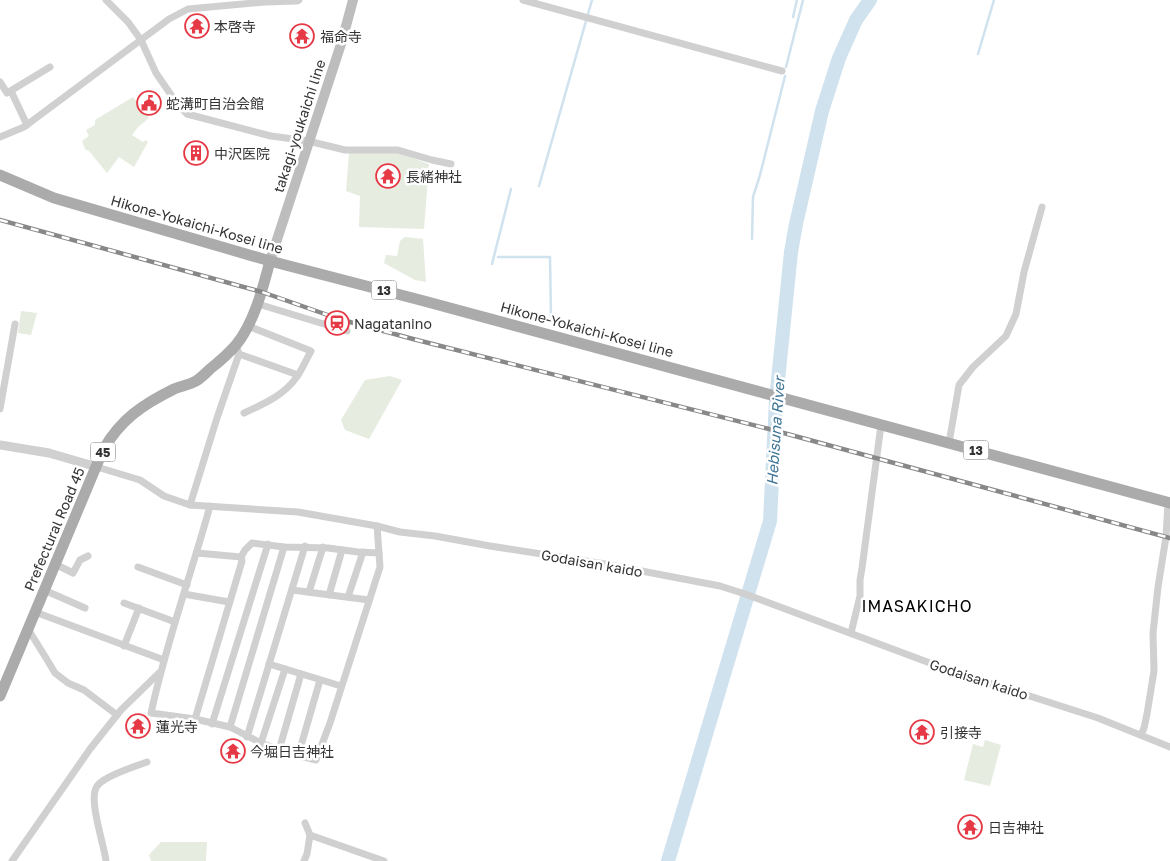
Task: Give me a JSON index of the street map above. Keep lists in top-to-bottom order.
{
  "streets": {
    "main road": [
      "takagi-youkaichi line",
      "Hikone-Yokaichi-Kosei line",
      "13",
      "45",
      "Prefectural Road 45"
    ],
    "street": ["Godaisan kaido"]
  },
  "crossings": [
    ["takagi-youkaichi line", "Hikone-Yokaichi-Kosei line"],
    ["takagi-youkaichi line", "Prefectural Road 45"],
    ["Hikone-Yokaichi-Kosei line", "Prefectural Road 45"],
    ["Prefectural Road 45", "Godaisan kaido"]
  ],
  "districts": ["IMASAKICHO"],
  "water": ["Hebisuna River"],
  "places": {
    "temple": [
      "本啓寺",
      "福命寺",
      "長緒神社",
      "蓮光寺",
      "引接寺",
      "今堀日吉神社",
      "日吉神社"
    ],
    "public building": ["蛇溝町自治会館"],
    "building": ["中沢医院"],
    "station": ["Nagatanino"]
  }
}
